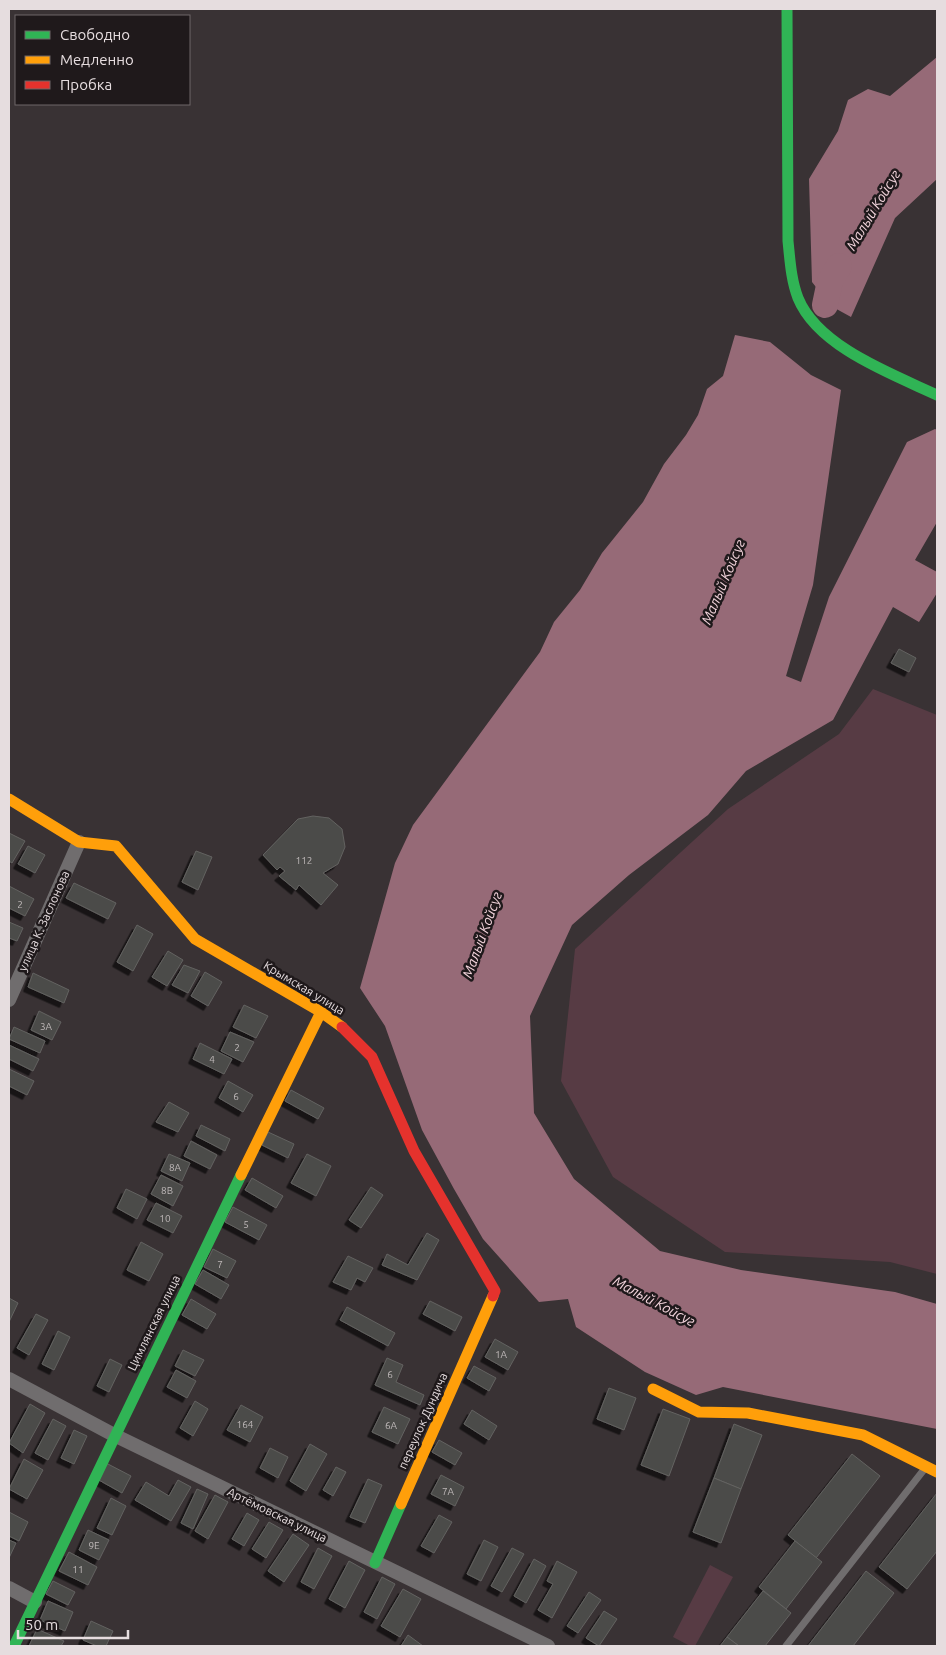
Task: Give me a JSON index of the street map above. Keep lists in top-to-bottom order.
{
  "streets": {
    "street": [
      "улица К. Заслонова",
      "Крымская улица",
      "Цимлянская улица",
      "переулок Дундича",
      "Артёмовская улица"
    ]
  },
  "crossings": [
    ["улица К. Заслонова", "Крымская улица"],
    ["Крымская улица", "Цимлянская улица"],
    ["Крымская улица", "переулок Дундича"],
    ["Цимлянская улица", "Артёмовская улица"],
    ["переулок Дундича", "Артёмовская улица"]
  ],
  "water": ["Малый Койсуг"],
  "house_numbers": [
    "112",
    "2",
    "3А",
    "2",
    "4",
    "6",
    "8А",
    "8В",
    "10",
    "5",
    "7",
    "1А",
    "6",
    "164",
    "6А",
    "7А",
    "9Е",
    "11"
  ],
  "legend": ["Свободно", "Медленно", "Пробка"],
  "scale_bar": "50 m"
}
